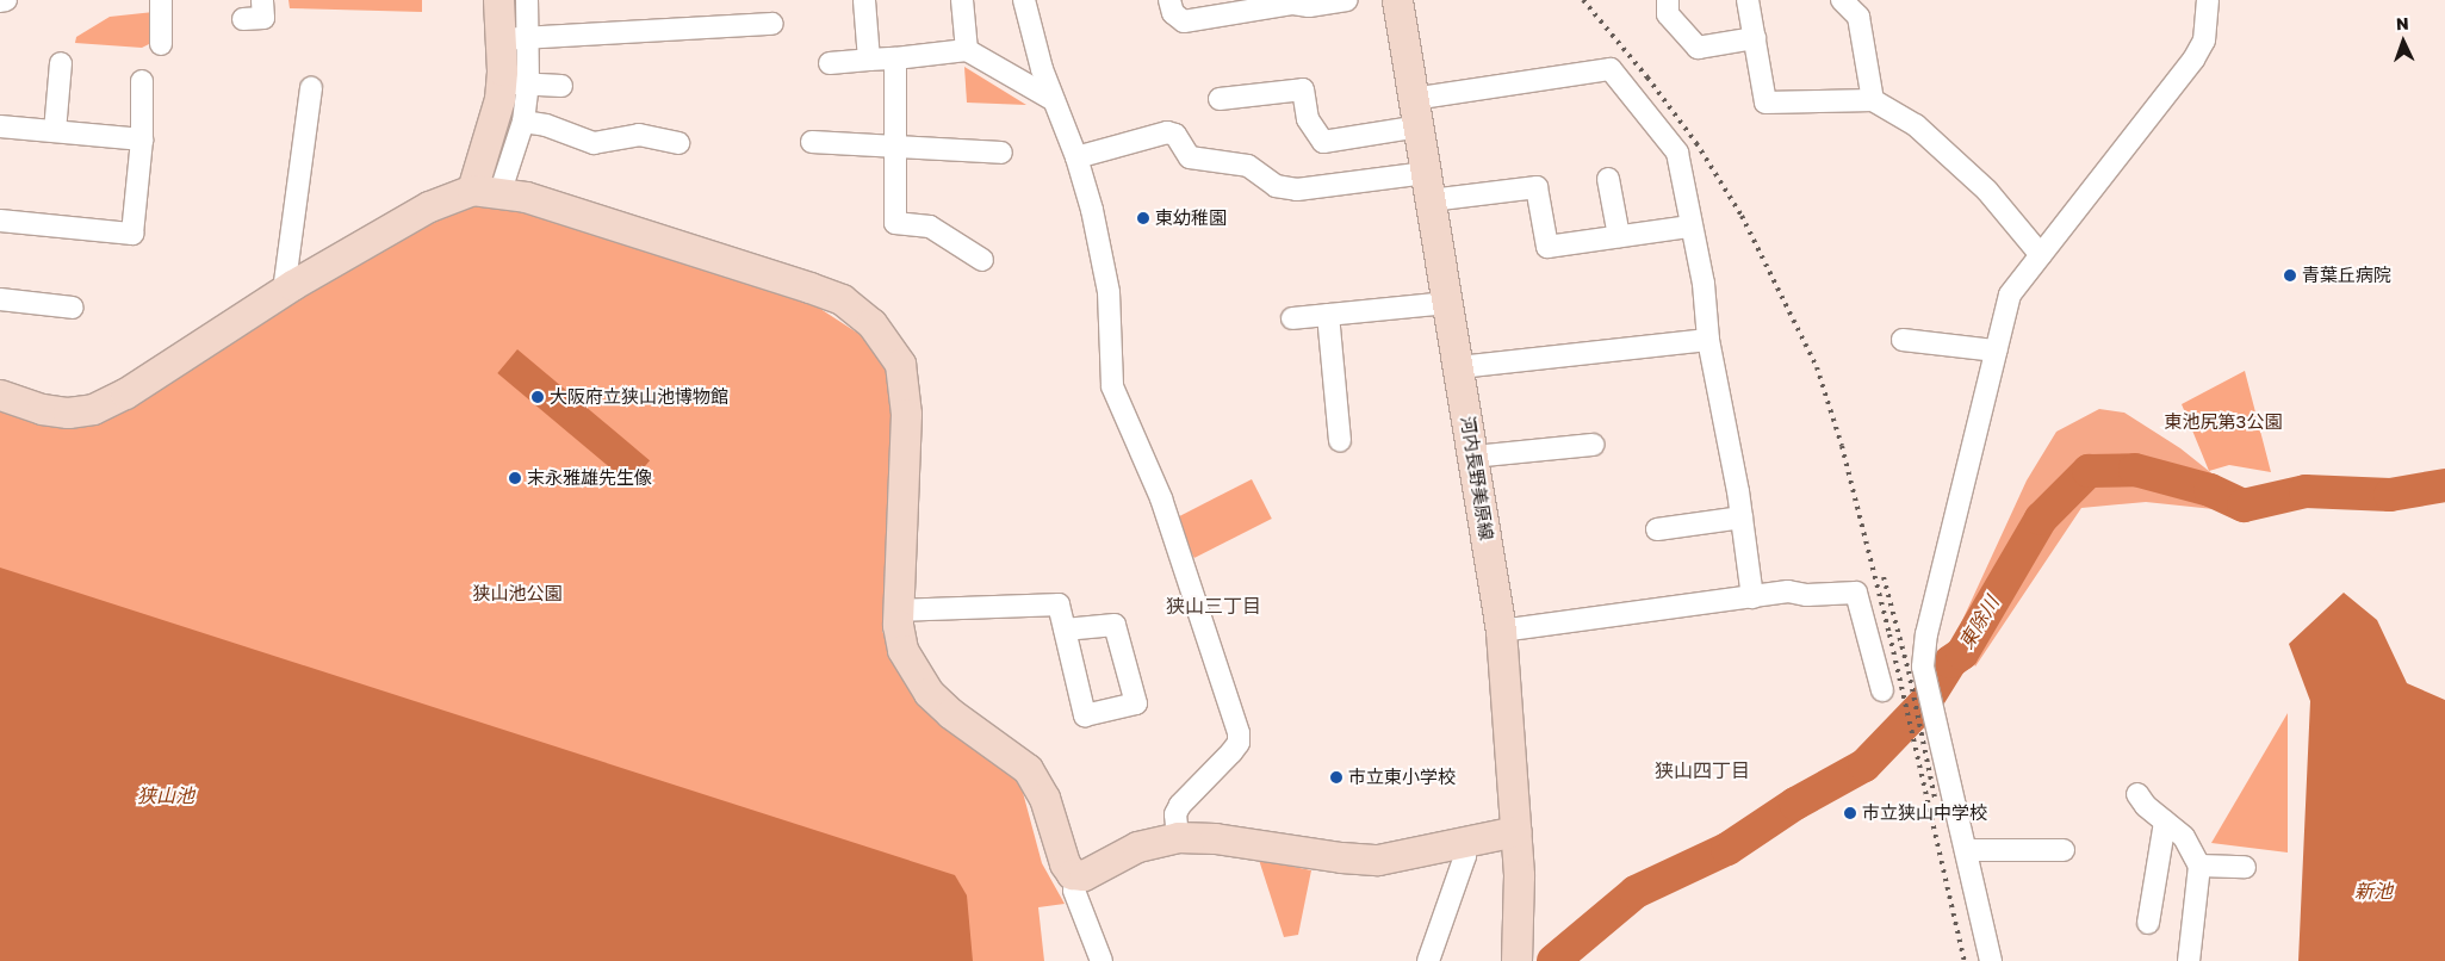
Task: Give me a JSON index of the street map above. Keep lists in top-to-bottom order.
{
  "streets": {
    "street": ["河内長野美原線"]
  },
  "districts": ["狭山三丁目", "狭山四丁目"],
  "water": ["東除川", "狭山池", "新池"],
  "parks": ["東池尻第3公園", "狭山池公園"],
  "places": [
    "東幼稚園",
    "青葉丘病院",
    "大阪府立狭山池博物館",
    "末永雅雄先生像",
    "市立東小学校",
    "市立狭山中学校"
  ],
  "north": "top"
}
